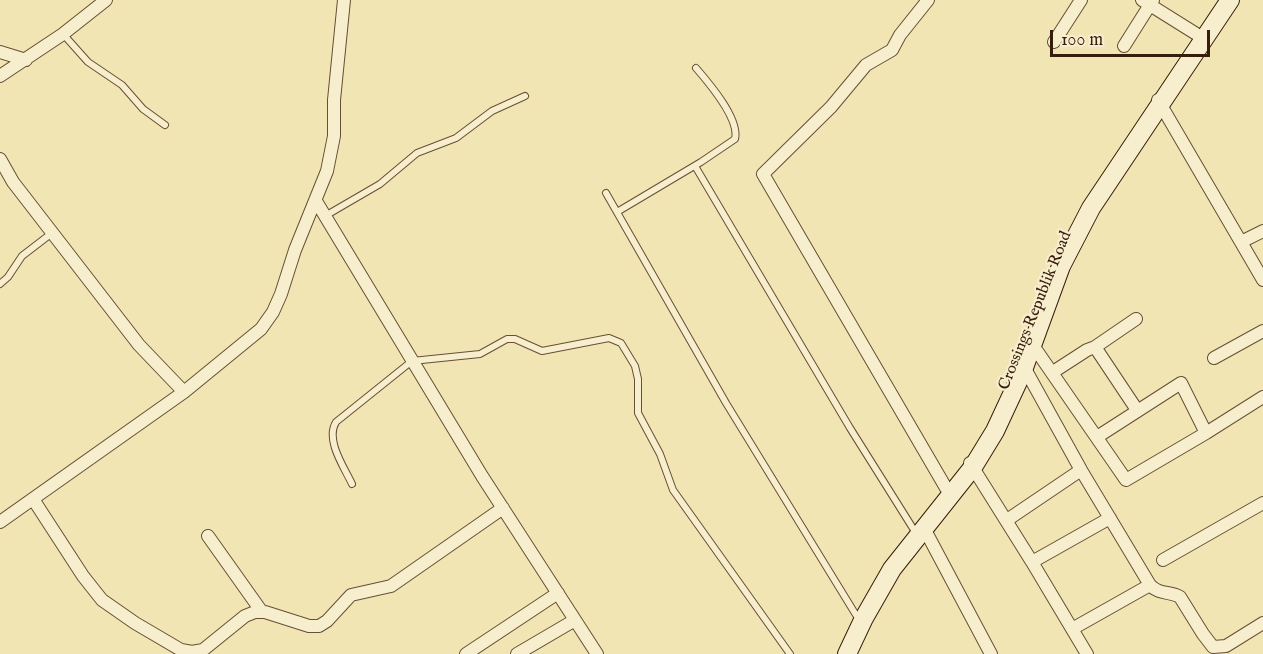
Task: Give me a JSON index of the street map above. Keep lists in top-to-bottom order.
{
  "streets": {
    "street": ["Crossings Republik Road"]
  },
  "scale_bar": "100 m"
}
